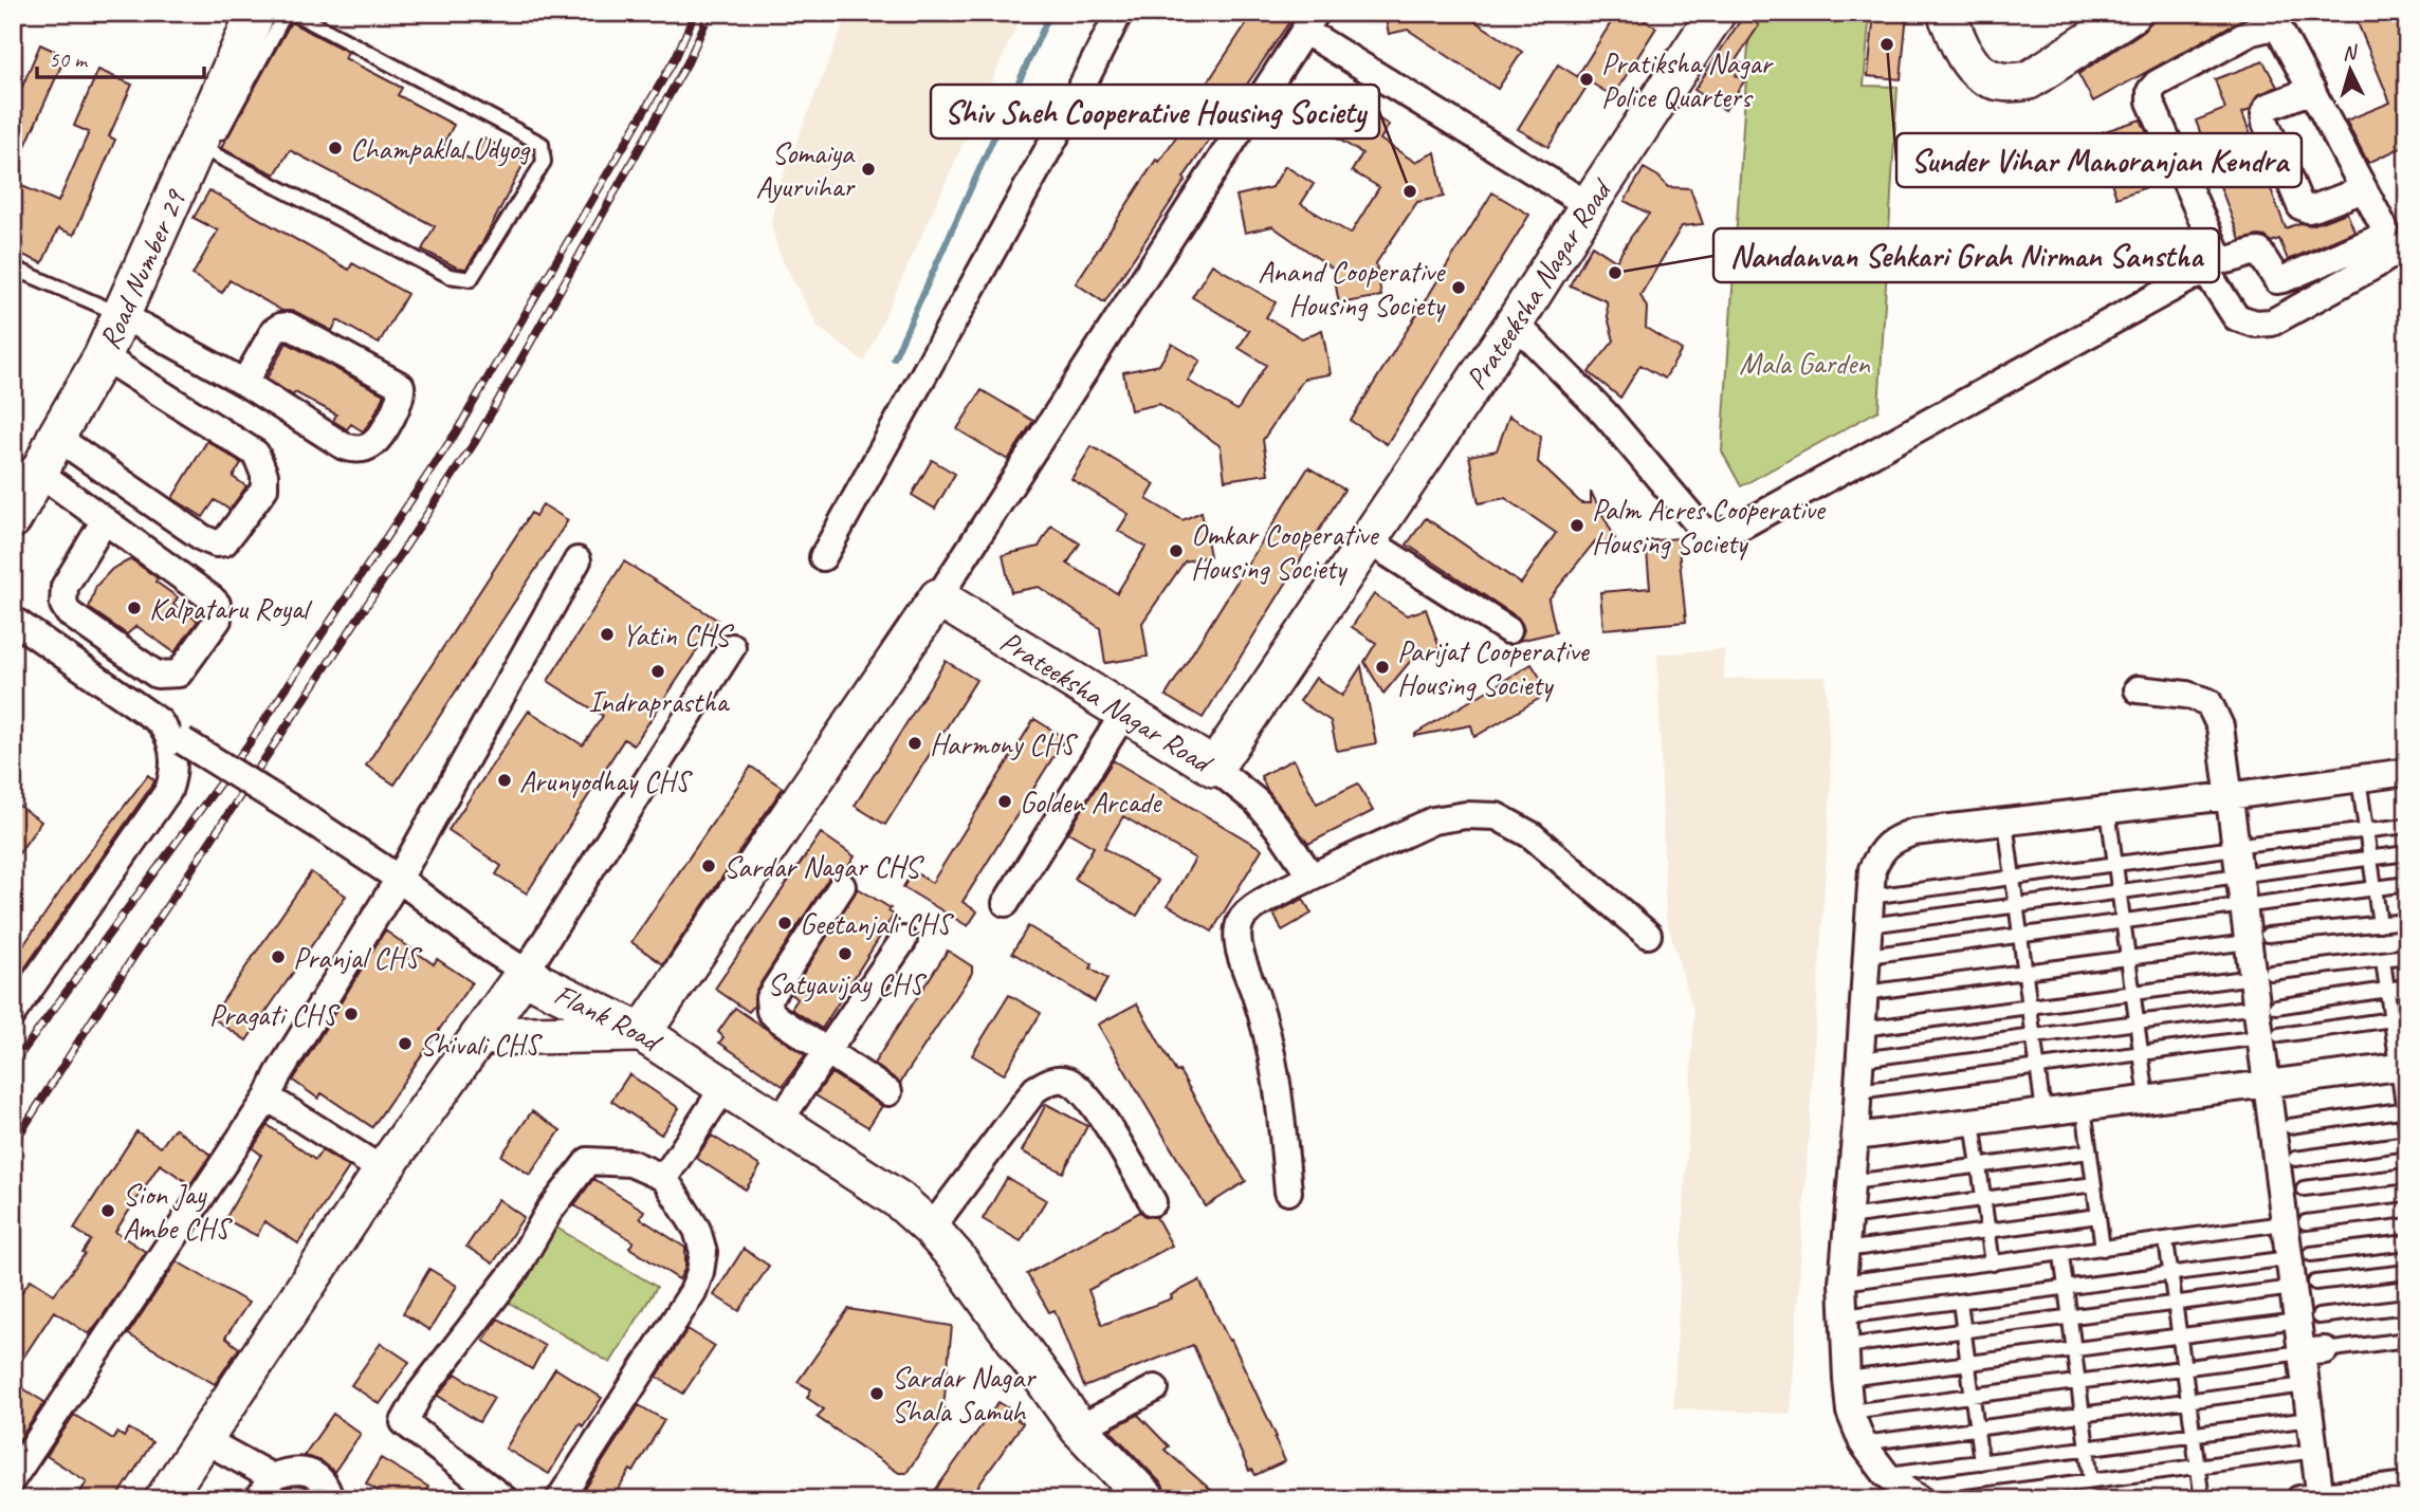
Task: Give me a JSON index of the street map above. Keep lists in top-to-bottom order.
{
  "streets": {
    "street": ["Road Number 29", "Prateeksha Nagar Road", "Flank Road"]
  },
  "parks": ["Mala Garden"],
  "places": [
    "Sunder Vihar Manoranjan Kendra",
    "Pratiksha Nagar Police Quarters",
    "Champaklal Udyog",
    "Somaiya Ayurvihar",
    "Shiv Sneh Cooperative Housing Society",
    "Nandanvan Sehkari Grah Nirman Sanstha",
    "Anand Cooperative Housing Society",
    "Palm Acres Cooperative Housing Society",
    "Omkar Cooperative Housing Society",
    "Kalpataru Royal",
    "Yatin CHS",
    "Parijat Cooperative Housing Society",
    "Indraprastha",
    "Harmony CHS",
    "Arunyodhay CHS",
    "Golden Arcade",
    "Sardar Nagar CHS",
    "Geetanjali CHS",
    "Satyavijay CHS",
    "Pranjal CHS",
    "Pragati CHS",
    "Shivali CHS",
    "Sion Jay Ambe CHS",
    "Sardar Nagar Shala Samuh"
  ],
  "scale_bar": "50 m",
  "north": "top"
}
